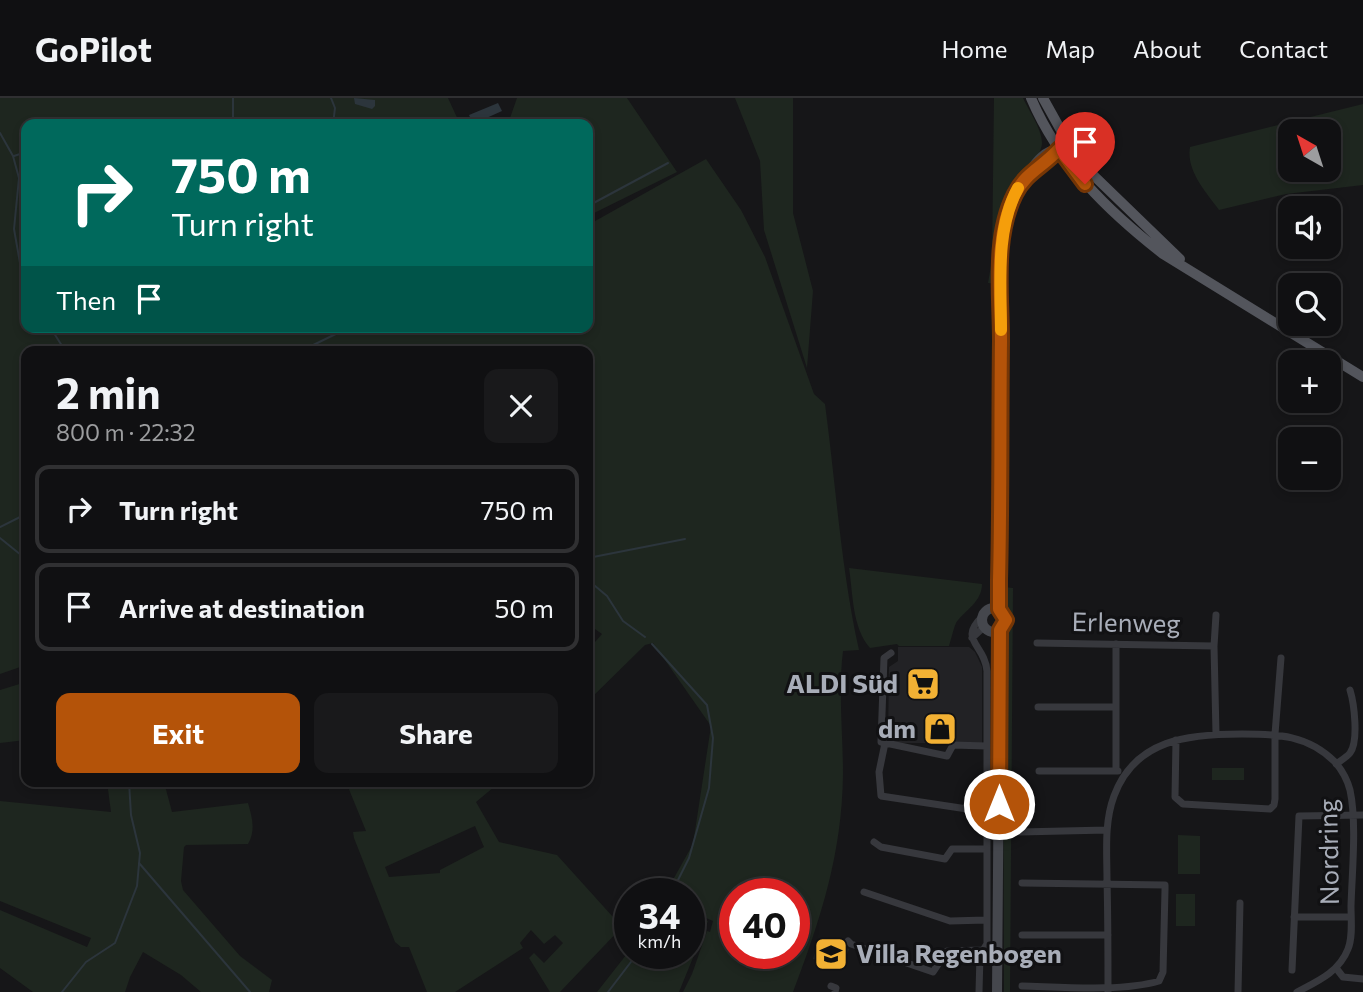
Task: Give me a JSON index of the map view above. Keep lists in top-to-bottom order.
{
  "streets": {
    "street": ["Erlenweg", "Nordring"]
  },
  "places": {
    "supermarket": ["ALDI Süd"],
    "shop": ["dm"],
    "school or university": ["Villa Regenbogen"]
  },
  "north": "top left",
  "page": {
    "header": "GoPilot",
    "nav": [
      "Home",
      "Map",
      "About",
      "Contact"
    ],
    "map_buttons": ["+", "−"],
    "turn": ["750 m", "Turn right"],
    "then": "Then",
    "heading": ["2 min", "800 m · 22:32"],
    "list": [
      {
        "name": "Turn right",
        "value": "750 m"
      },
      {
        "name": "Arrive at destination",
        "value": "50 m"
      }
    ],
    "buttons": ["Exit", "Share"],
    "speed": "34 km/h",
    "limit": "40"
  }
}
